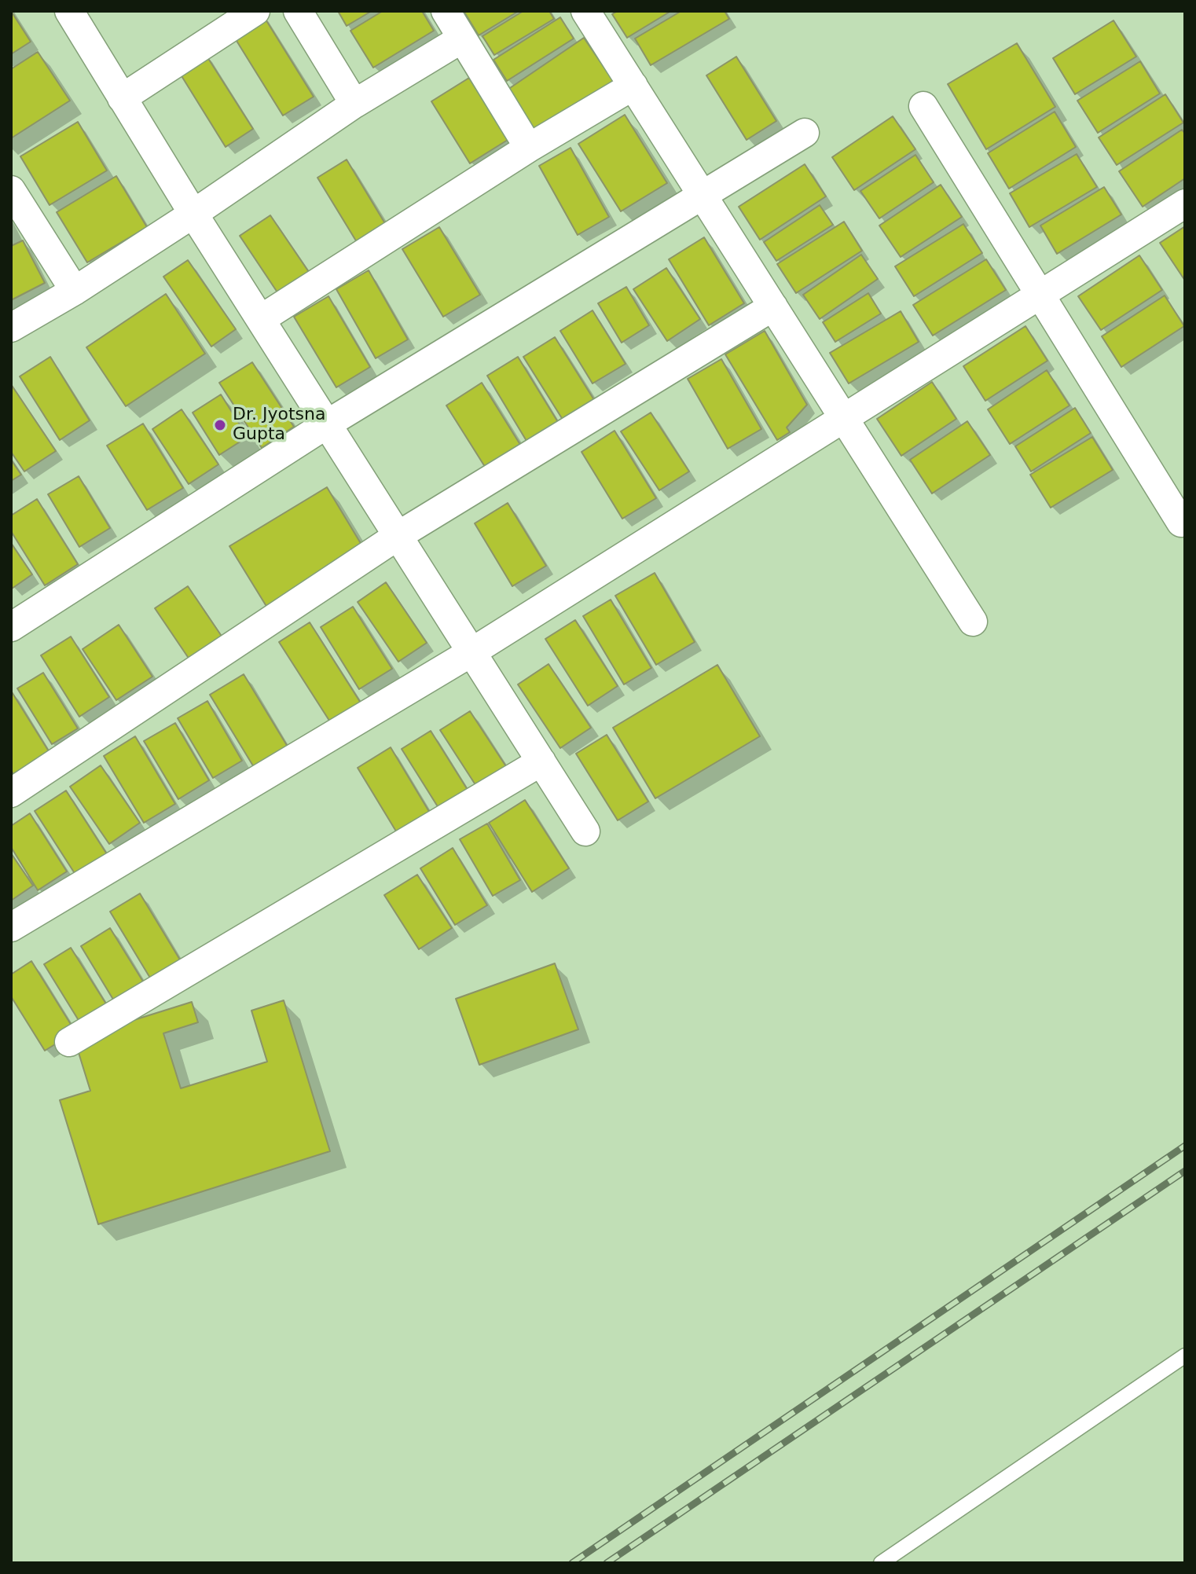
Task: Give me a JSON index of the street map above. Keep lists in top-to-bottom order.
{
  "places": ["Dr. Jyotsna Gupta"]
}
